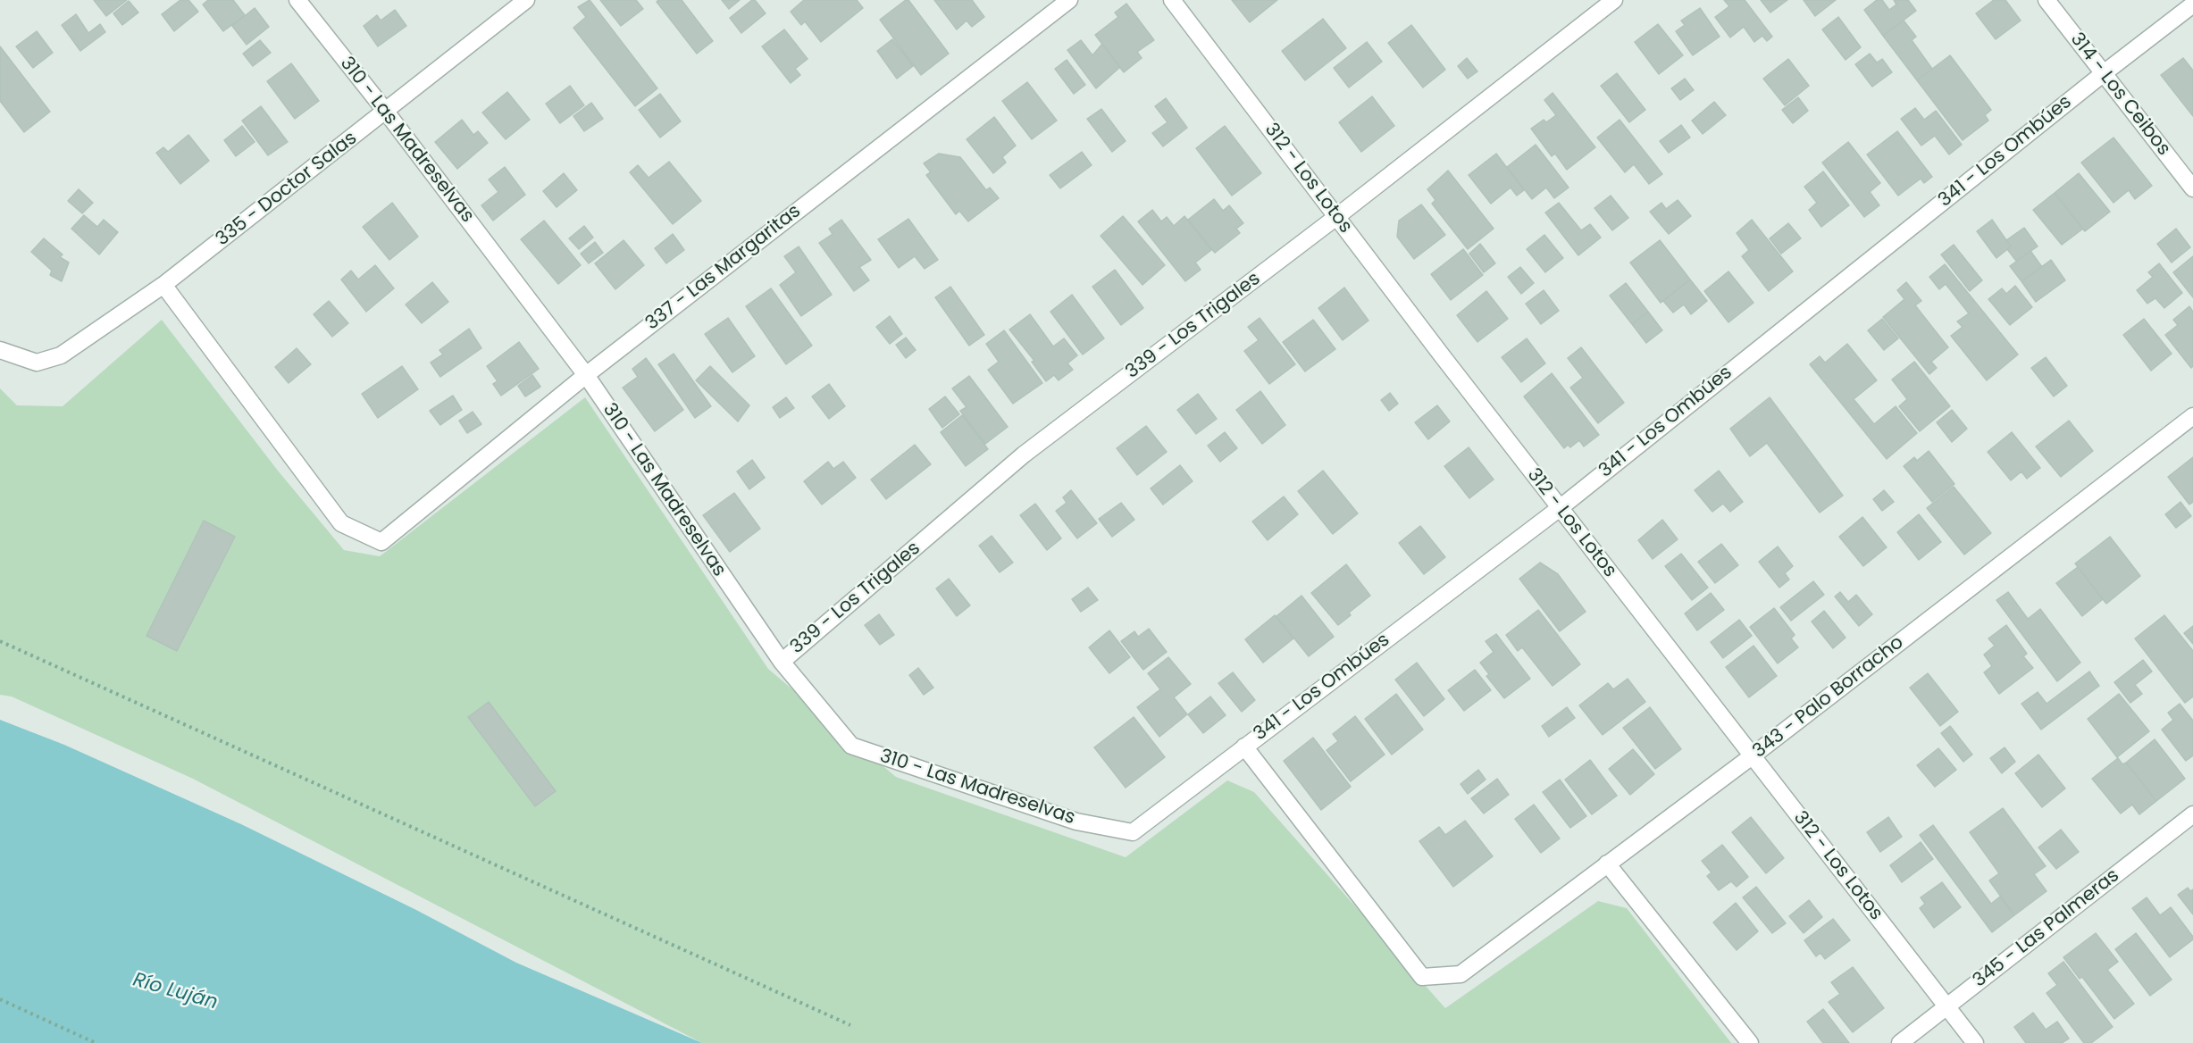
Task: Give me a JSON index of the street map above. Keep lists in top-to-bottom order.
{
  "streets": {
    "street": [
      "314 - Los Ceibos",
      "310 - Las Madreselvas",
      "341 - Los Ombúes",
      "312 - Los Lotos",
      "335 - Doctor Salas",
      "337 - Las Margaritas",
      "339 - Los Trigales",
      "343 - Palo Borracho",
      "345 - Las Palmeras"
    ]
  },
  "crossings": [
    ["314 - Los Ceibos", "341 - Los Ombúes"],
    ["310 - Las Madreselvas", "341 - Los Ombúes"],
    ["310 - Las Madreselvas", "335 - Doctor Salas"],
    ["310 - Las Madreselvas", "337 - Las Margaritas"],
    ["310 - Las Madreselvas", "339 - Los Trigales"],
    ["341 - Los Ombúes", "312 - Los Lotos"],
    ["341 - Los Ombúes", "343 - Palo Borracho"],
    ["312 - Los Lotos", "339 - Los Trigales"],
    ["312 - Los Lotos", "343 - Palo Borracho"],
    ["312 - Los Lotos", "345 - Las Palmeras"],
    ["335 - Doctor Salas", "337 - Las Margaritas"]
  ],
  "water": ["Río Luján"]
}
